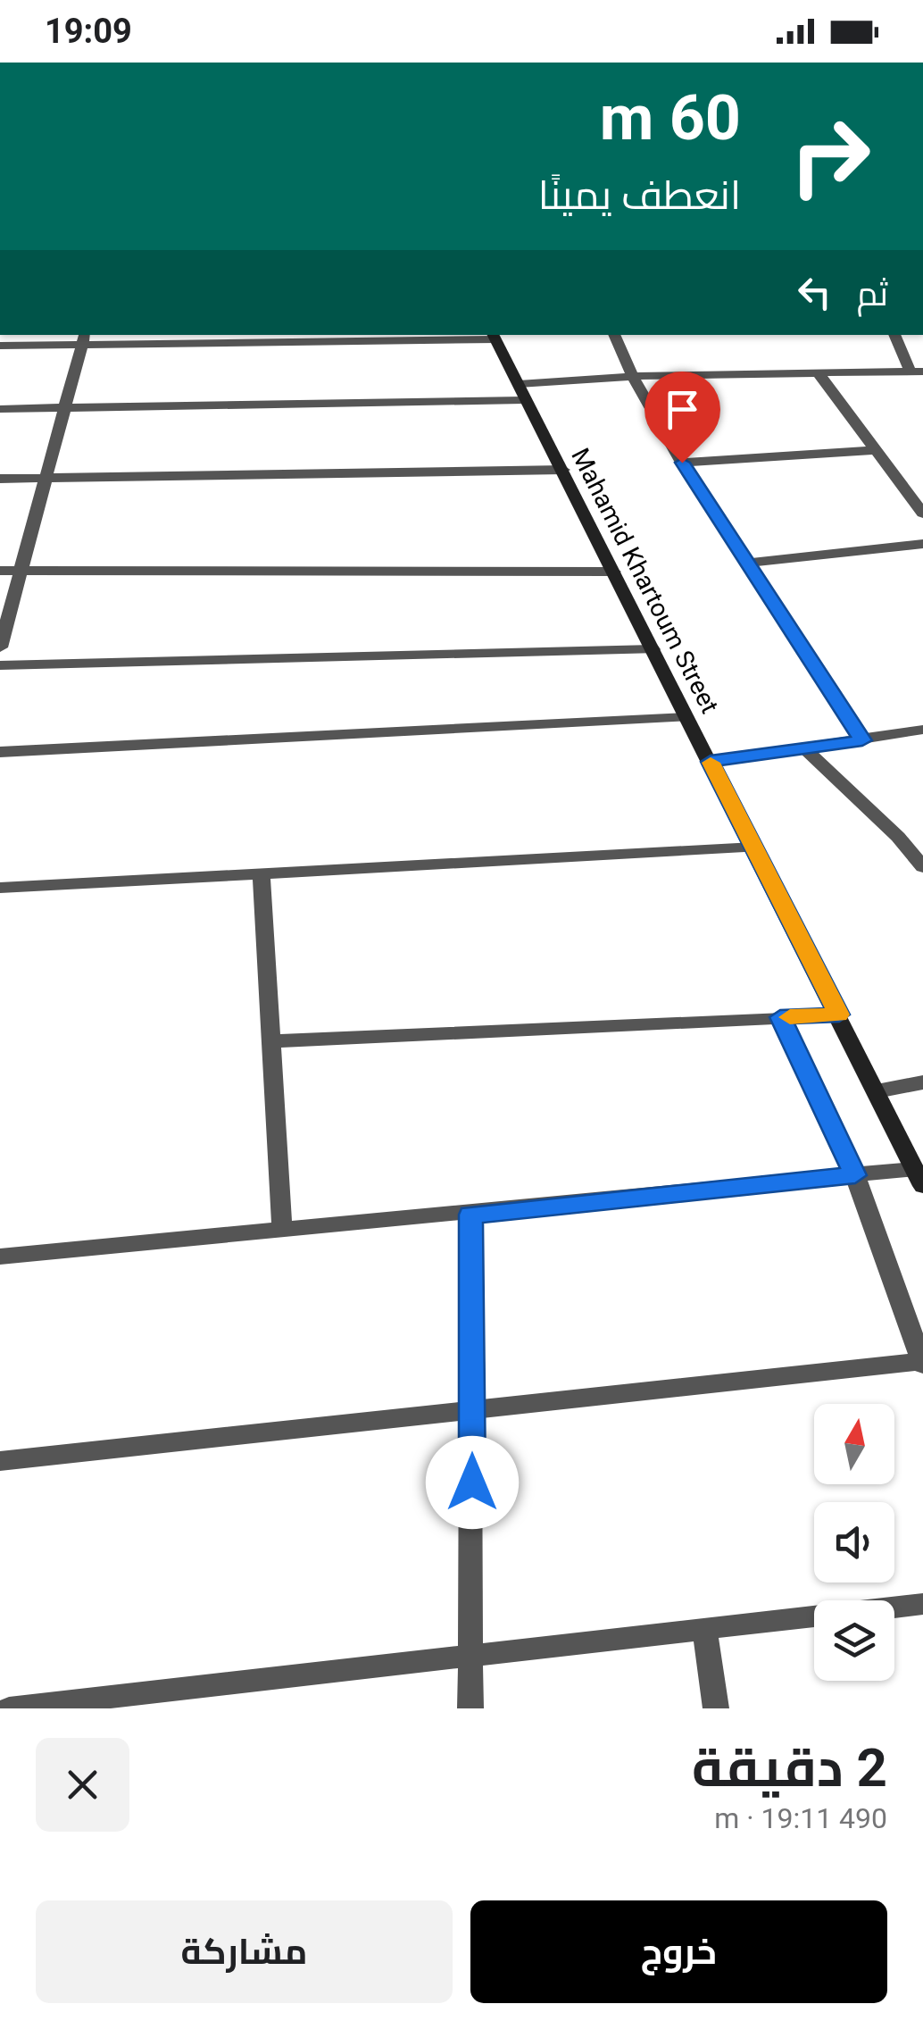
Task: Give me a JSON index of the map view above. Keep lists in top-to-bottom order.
{
  "streets": {
    "street": ["Mahamid Khartoum Street"]
  },
  "north": "top",
  "page": {
    "status": "19:09",
    "turn": ["60 m", "انعطف يمينًا"],
    "then": "ثم",
    "heading": ["2 دقيقة", "490 m · 19:11"],
    "buttons": ["خروج", "مشاركة"]
  }
}
